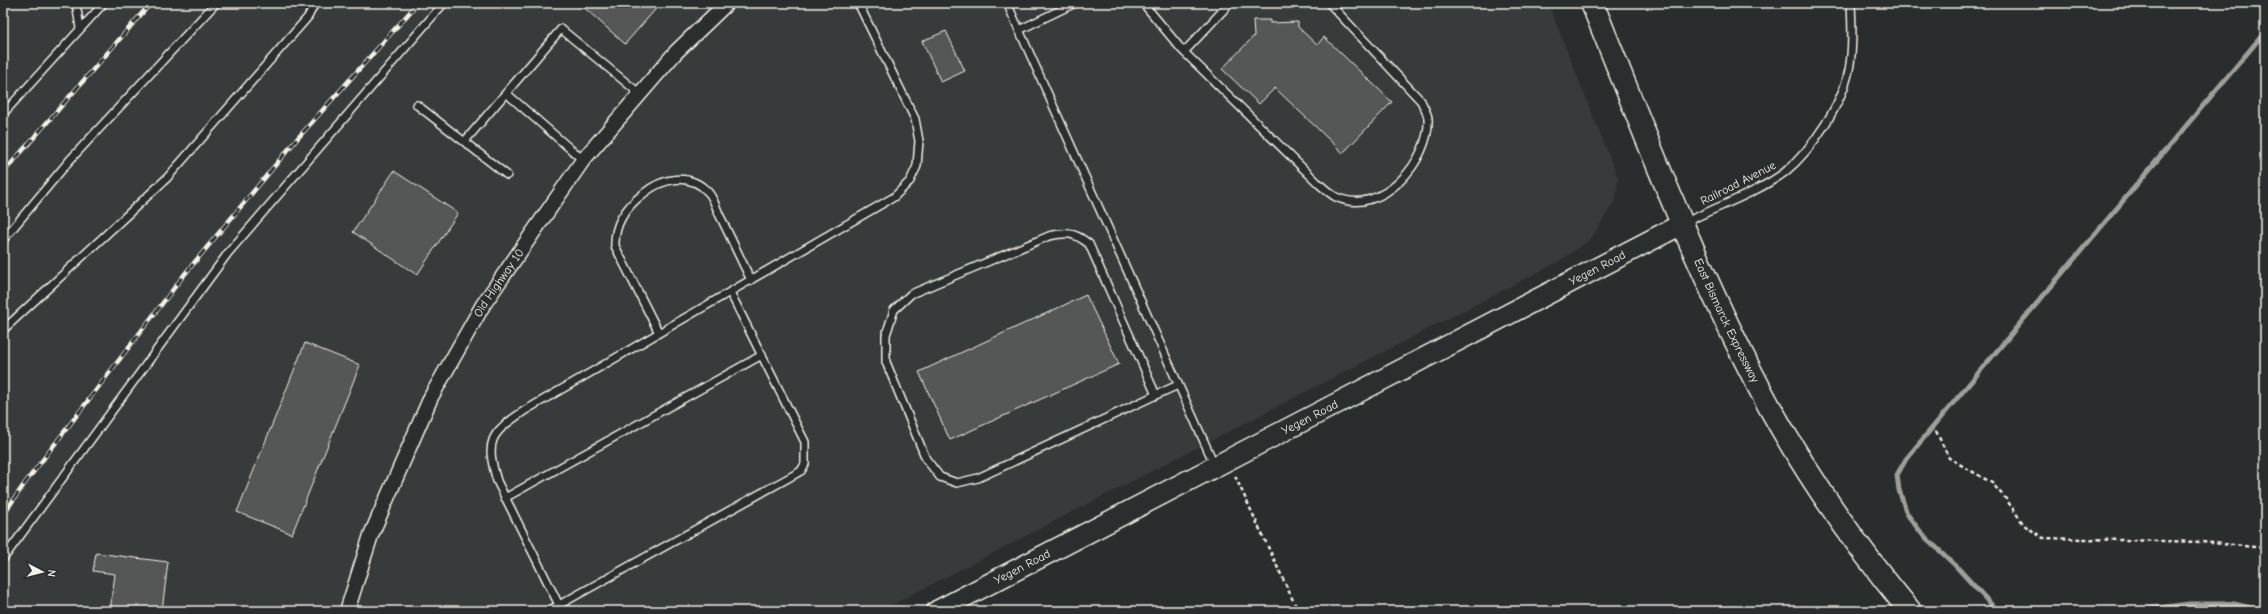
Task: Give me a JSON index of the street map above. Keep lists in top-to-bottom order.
{
  "streets": {
    "main road": ["East Bismarck Expressway"],
    "street": ["Yegen Road", "Old Highway 10"],
    "lane": ["Railroad Avenue"]
  },
  "crossings": [
    ["Railroad Avenue", "Yegen Road"],
    ["Railroad Avenue", "East Bismarck Expressway"],
    ["Yegen Road", "East Bismarck Expressway"]
  ],
  "north": "right"
}
